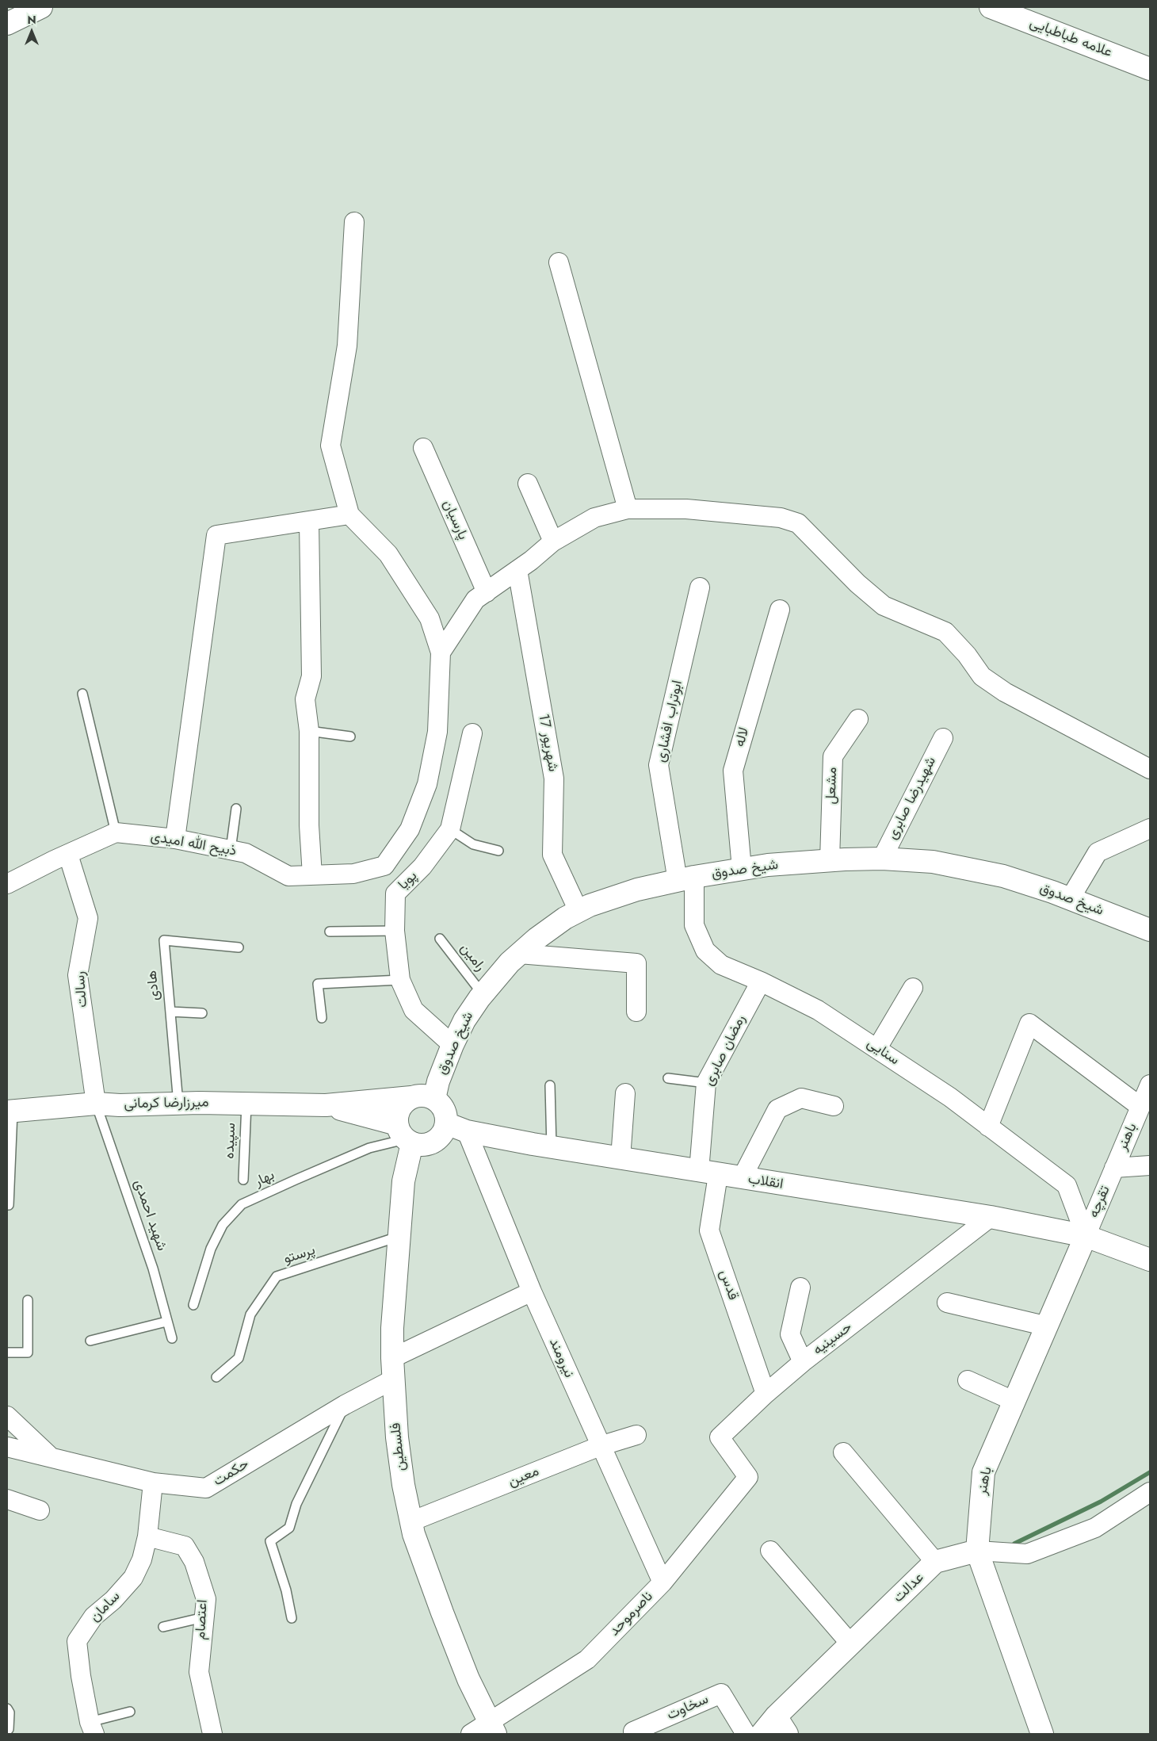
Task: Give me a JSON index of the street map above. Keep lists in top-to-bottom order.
{
  "streets": {
    "main road": [
      "علامه طباطبایی",
      "شیخ صدوق",
      "میرزارضا کرمانی",
      "باهنر",
      "انقلاب",
      "فلسطین",
      "عدالت"
    ],
    "street": [
      "پارسیان",
      "ابوتراب افشاری",
      "لاله",
      "17 شهریور",
      "مشعل",
      "شهیدرضا صابری",
      "ذبیح الله امیدی",
      "پویا",
      "رسالت",
      "رمضان صابری",
      "سنایی",
      "تقرچه",
      "قدس",
      "حسینیه",
      "نیرومند",
      "حکمت",
      "معین",
      "سامان",
      "ناصرموحد",
      "اعتصام",
      "سخاوت"
    ],
    "lane": [
      "رامین",
      "هادی",
      "سپیده",
      "بهار",
      "شهید احمدی",
      "پرستو"
    ]
  },
  "crossings": [
    ["ابوتراب افشاری", "شیخ صدوق"],
    ["ابوتراب افشاری", "سنایی"],
    ["لاله", "شیخ صدوق"],
    ["17 شهریور", "شیخ صدوق"],
    ["مشعل", "شیخ صدوق"],
    ["شهیدرضا صابری", "شیخ صدوق"],
    ["شیخ صدوق", "پویا"],
    ["شیخ صدوق", "رامین"],
    ["شیخ صدوق", "سنایی"],
    ["شیخ صدوق", "بهار"],
    ["شیخ صدوق", "انقلاب"],
    ["شیخ صدوق", "فلسطین"],
    ["هادی", "میرزارضا کرمانی"],
    ["رسالت", "میرزارضا کرمانی"],
    ["رسالت", "شهید احمدی"],
    ["رمضان صابری", "سنایی"],
    ["رمضان صابری", "انقلاب"],
    ["رمضان صابری", "قدس"],
    ["سنایی", "باهنر"],
    ["سنایی", "انقلاب"],
    ["سنایی", "تقرچه"],
    ["میرزارضا کرمانی", "سپیده"],
    ["میرزارضا کرمانی", "شهید احمدی"],
    ["باهنر", "انقلاب"],
    ["باهنر", "تقرچه"],
    ["باهنر", "عدالت"],
    ["بهار", "انقلاب"],
    ["بهار", "فلسطین"],
    ["انقلاب", "تقرچه"],
    ["انقلاب", "قدس"],
    ["انقلاب", "حسینیه"],
    ["انقلاب", "نیرومند"],
    ["انقلاب", "فلسطین"],
    ["پرستو", "فلسطین"],
    ["قدس", "حسینیه"],
    ["حسینیه", "ناصرموحد"],
    ["نیرومند", "معین"],
    ["نیرومند", "ناصرموحد"],
    ["فلسطین", "حکمت"],
    ["فلسطین", "معین"],
    ["فلسطین", "ناصرموحد"],
    ["حکمت", "سامان"],
    ["سامان", "اعتصام"]
  ],
  "north": "top"
}
